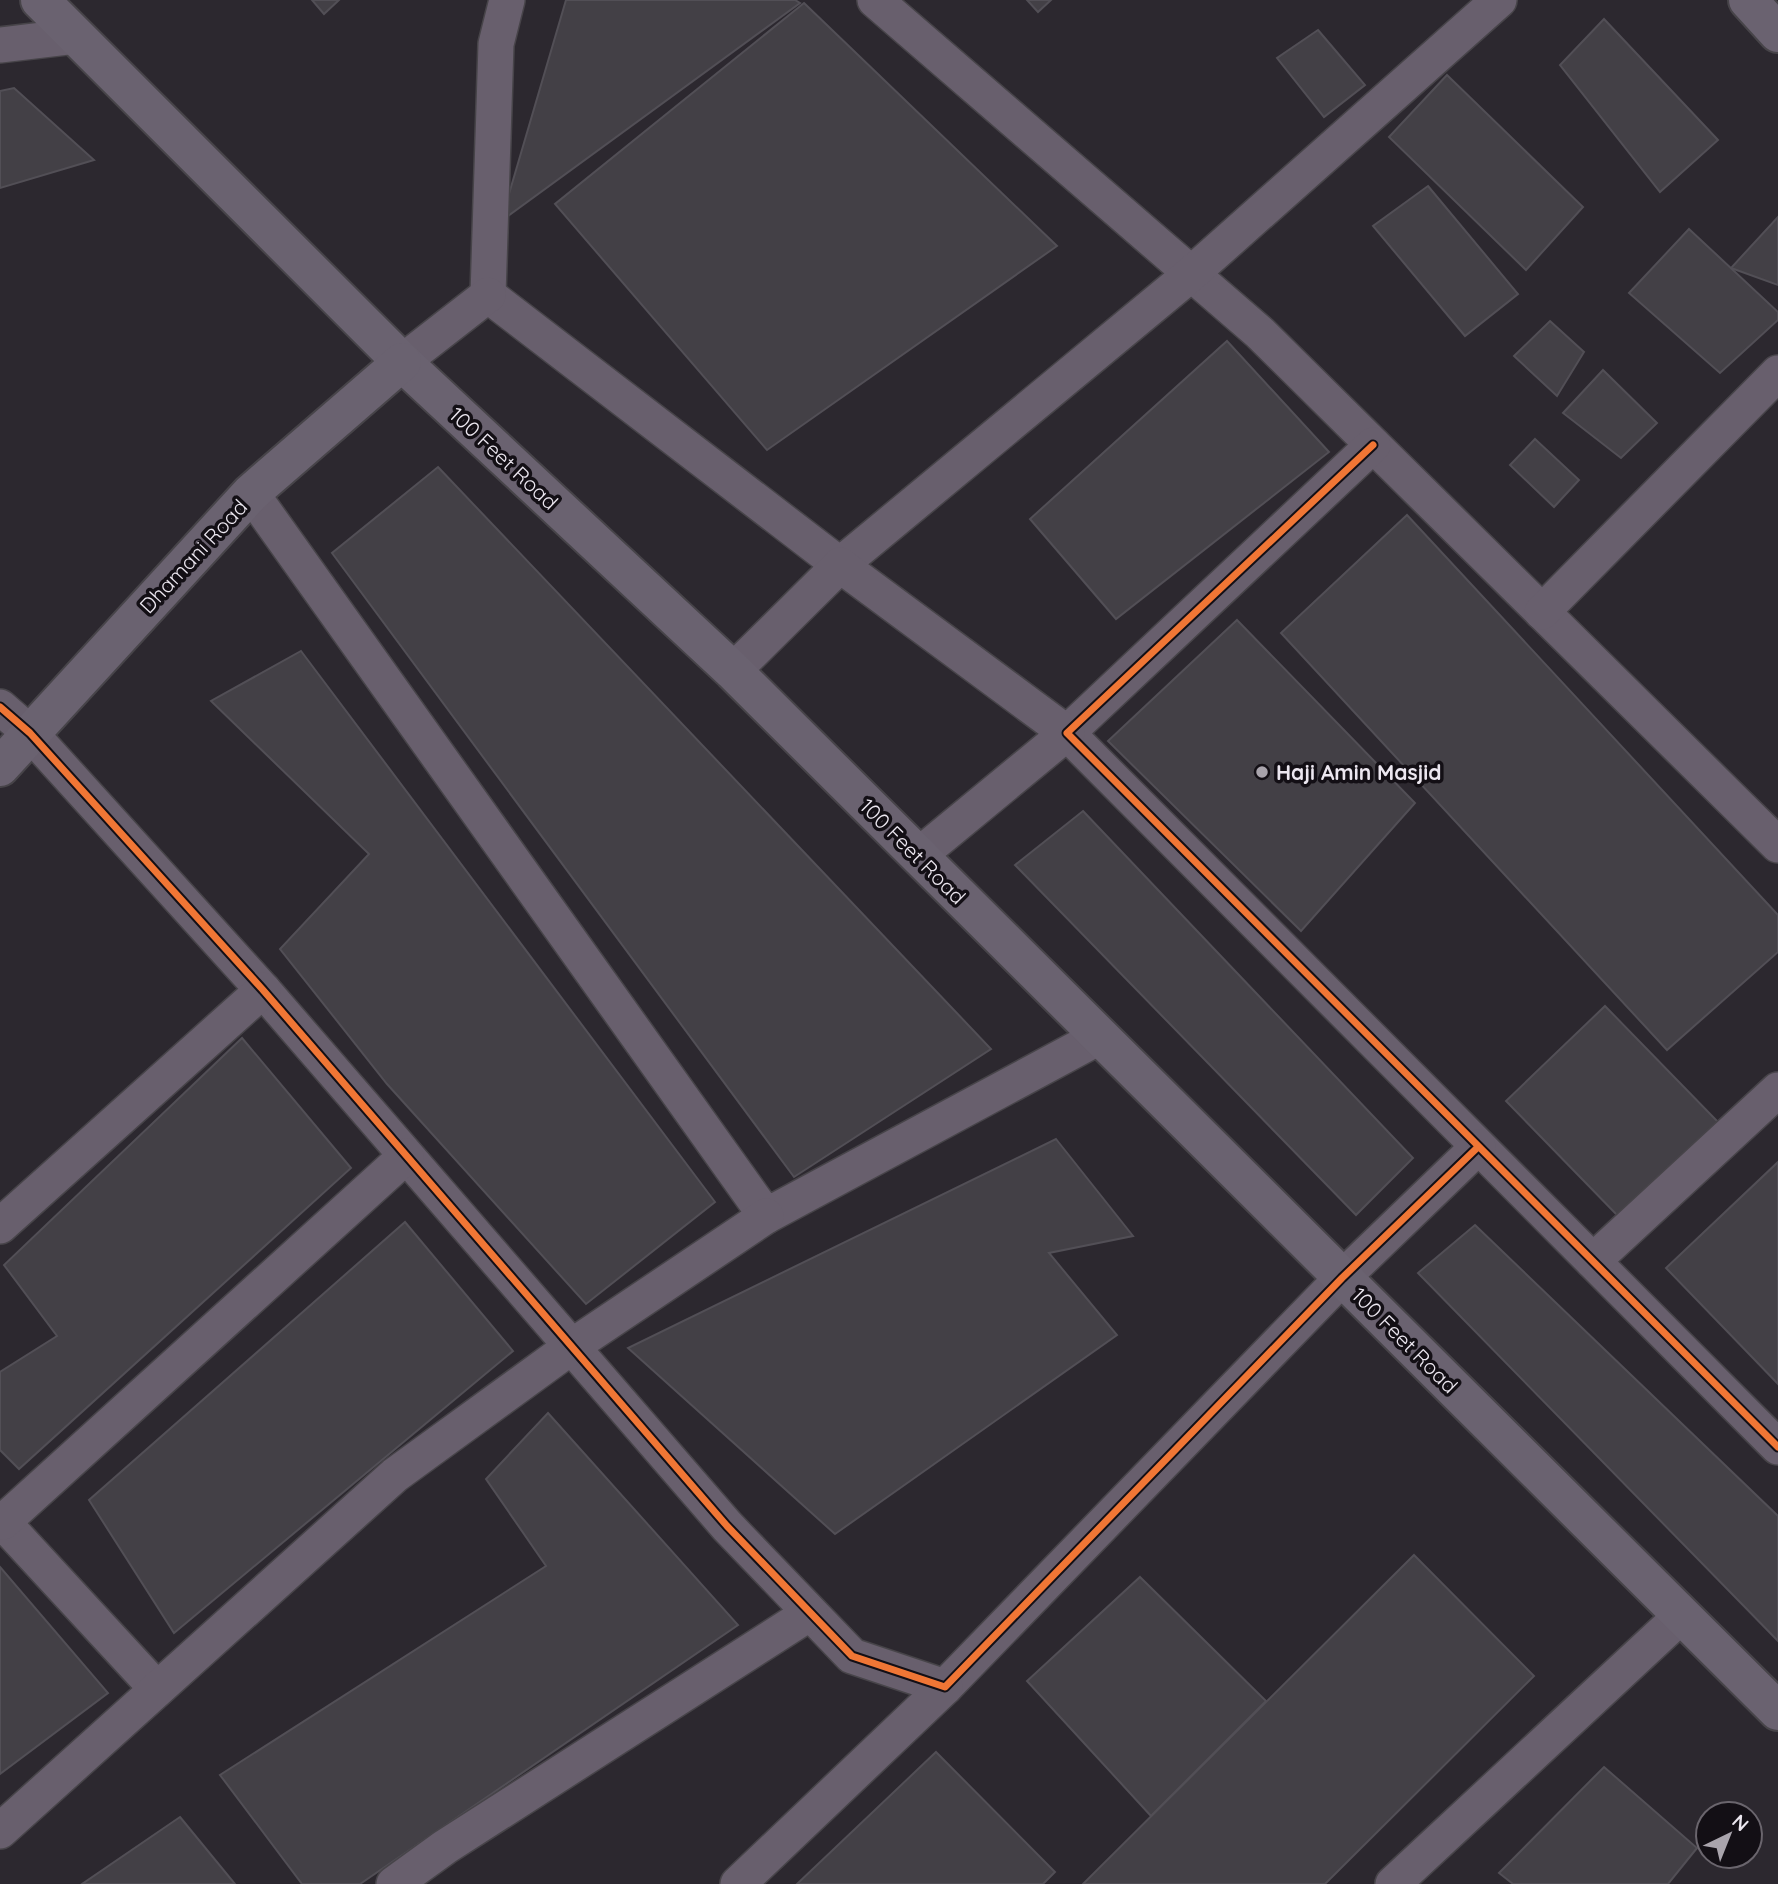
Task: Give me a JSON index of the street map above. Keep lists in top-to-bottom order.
{
  "streets": {
    "main road": ["100 Feet Road", "Dhamani Road"]
  },
  "crossings": [
    ["100 Feet Road", "Dhamani Road"]
  ],
  "places": ["Haji Amin Masjid"],
  "north": "top right"
}
